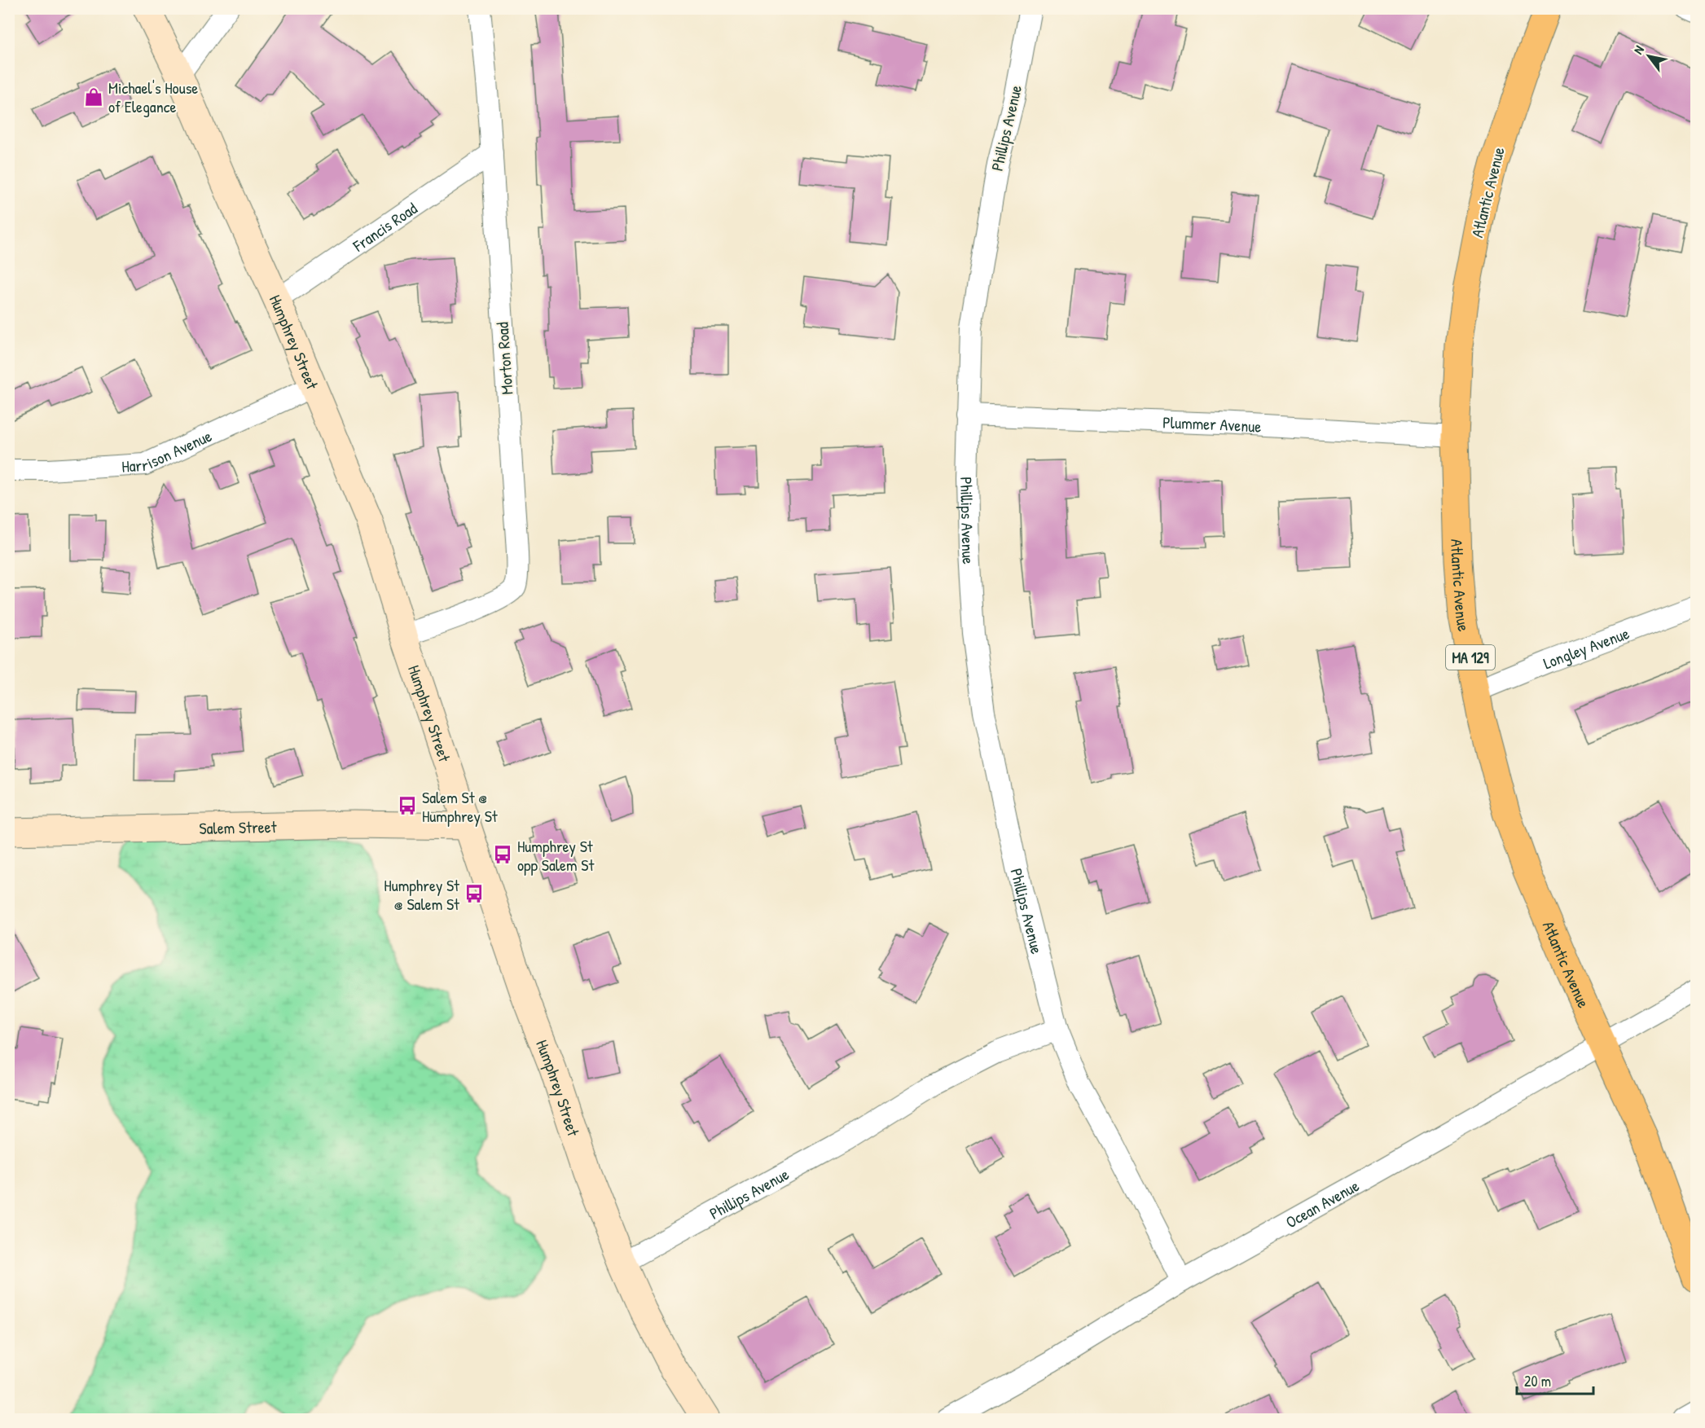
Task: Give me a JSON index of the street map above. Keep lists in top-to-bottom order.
{
  "streets": {
    "main road": [
      "Atlantic Avenue",
      "Humphrey Street",
      "MA 129",
      "Salem Street"
    ],
    "street": [
      "Phillips Avenue",
      "Francis Road",
      "Morton Road",
      "Plummer Avenue",
      "Harrison Avenue",
      "Longley Avenue",
      "Ocean Avenue"
    ]
  },
  "crossings": [
    ["Phillips Avenue", "Humphrey Street"],
    ["Phillips Avenue", "Plummer Avenue"],
    ["Phillips Avenue", "Ocean Avenue"],
    ["Atlantic Avenue", "Plummer Avenue"],
    ["Atlantic Avenue", "Longley Avenue"],
    ["Atlantic Avenue", "Ocean Avenue"],
    ["Francis Road", "Humphrey Street"],
    ["Francis Road", "Morton Road"],
    ["Humphrey Street", "Morton Road"],
    ["Humphrey Street", "Harrison Avenue"],
    ["Humphrey Street", "Salem Street"]
  ],
  "places": {
    "shop": ["Michael's House of Elegance"],
    "bus stop": ["Salem St @ Humphrey St", "Humphrey St opp Salem St", "Humphrey St @ Salem St"]
  },
  "scale_bar": "20 m",
  "north": "top left"
}
